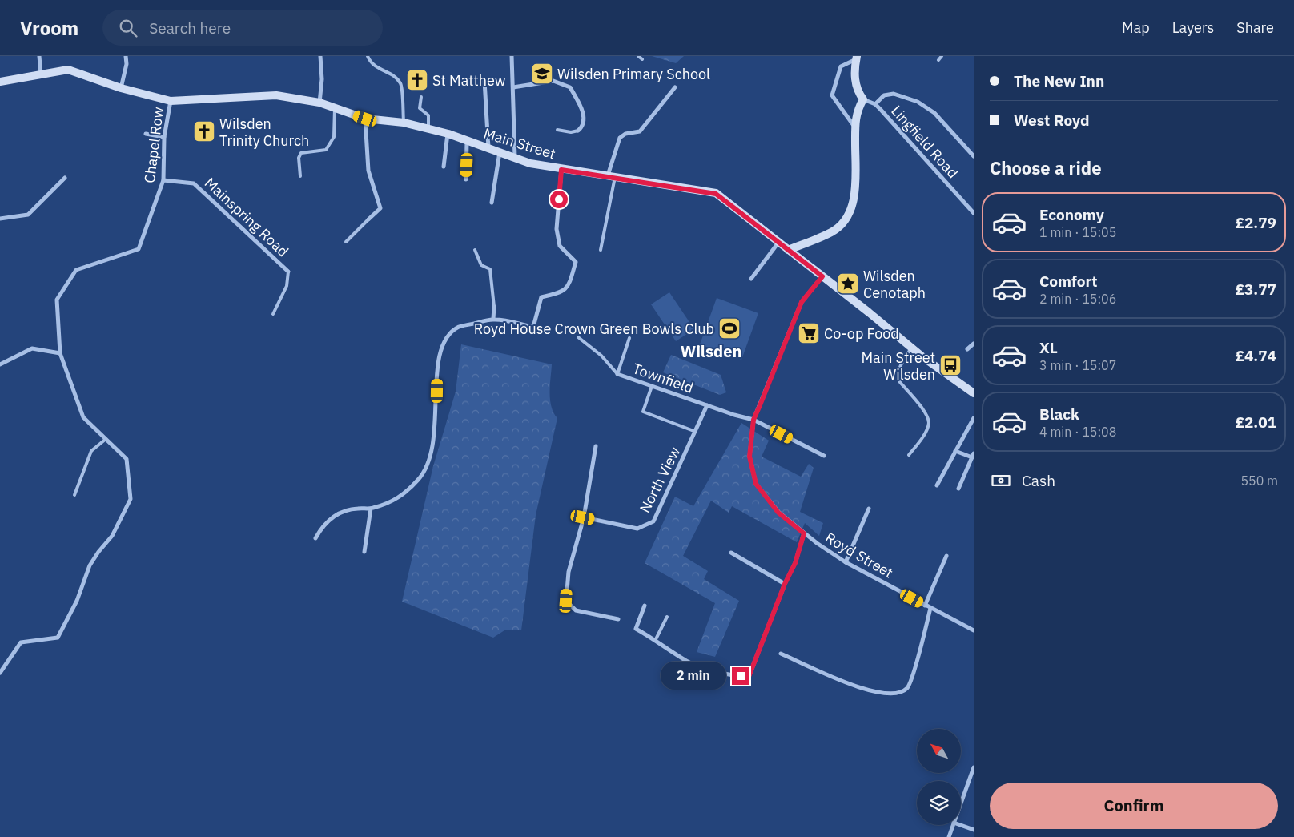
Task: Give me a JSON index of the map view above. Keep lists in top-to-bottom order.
{
  "streets": {
    "street": [
      "Lingfield Road",
      "Main Street",
      "Chapel Row",
      "Mainspring Road",
      "Townfield",
      "North View",
      "Royd Street"
    ]
  },
  "crossings": [
    ["Main Street", "Chapel Row"],
    ["Main Street", "Royd Street"],
    ["Chapel Row", "Mainspring Road"],
    ["Townfield", "North View"],
    ["Townfield", "Royd Street"]
  ],
  "districts": ["Wilsden"],
  "places": {
    "school or university": ["Wilsden Primary School"],
    "church": ["St Matthew", "Wilsden Trinity Church"],
    "place": ["Wilsden Cenotaph"],
    "sports": ["Royd House Crown Green Bowls Club"],
    "supermarket": ["Co-op Food"],
    "bus stop": ["Main Street Wilsden"]
  },
  "north": "top left",
  "page": {
    "header": "Vroom",
    "search": "Search here",
    "nav": ["Map", "Layers", "Share"],
    "banner": ["The New Inn", "West Royd"],
    "heading": "Choose a ride",
    "list": [
      {
        "name": "Economy",
        "note": "1 min · 15:05",
        "value": "£2.79"
      },
      {
        "name": "Comfort",
        "note": "2 min · 15:06",
        "value": "£3.77"
      },
      {
        "name": "XL",
        "note": "3 min · 15:07",
        "value": "£4.74"
      },
      {
        "name": "Black",
        "note": "4 min · 15:08",
        "value": "£2.01"
      }
    ],
    "pay": ["Cash", "550 m"],
    "bubble": "2 min",
    "buttons": "Confirm"
  }
}
